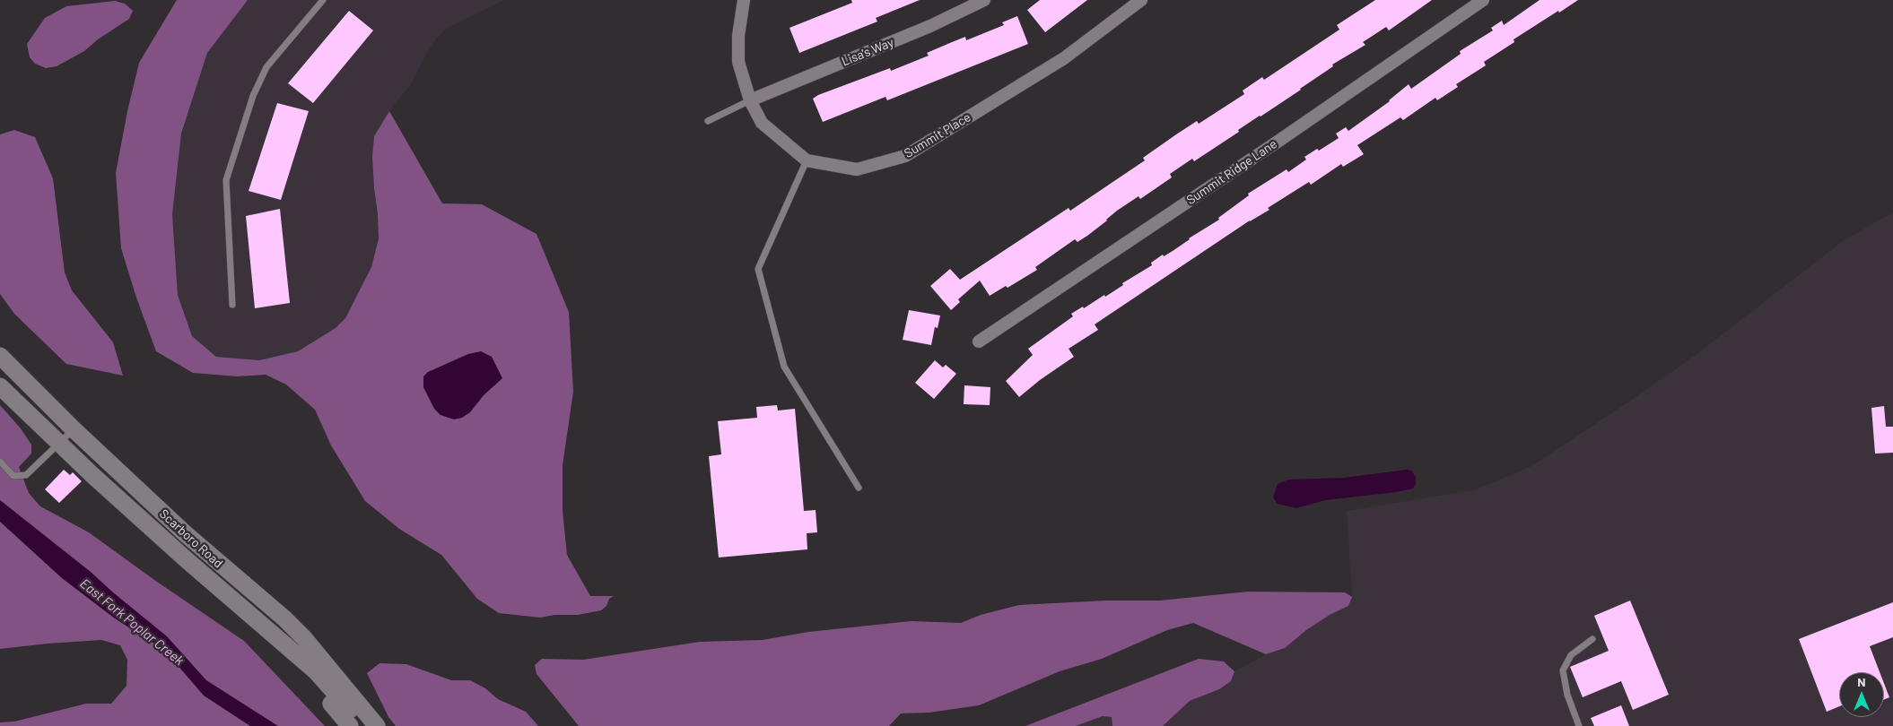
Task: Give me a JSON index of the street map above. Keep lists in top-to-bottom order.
{
  "streets": {
    "main road": ["Scarboro Road"],
    "street": ["Lisa's Way", "Summit Place", "Summit Ridge Lane"]
  },
  "water": ["East Fork Poplar Creek"],
  "north": "top"
}
